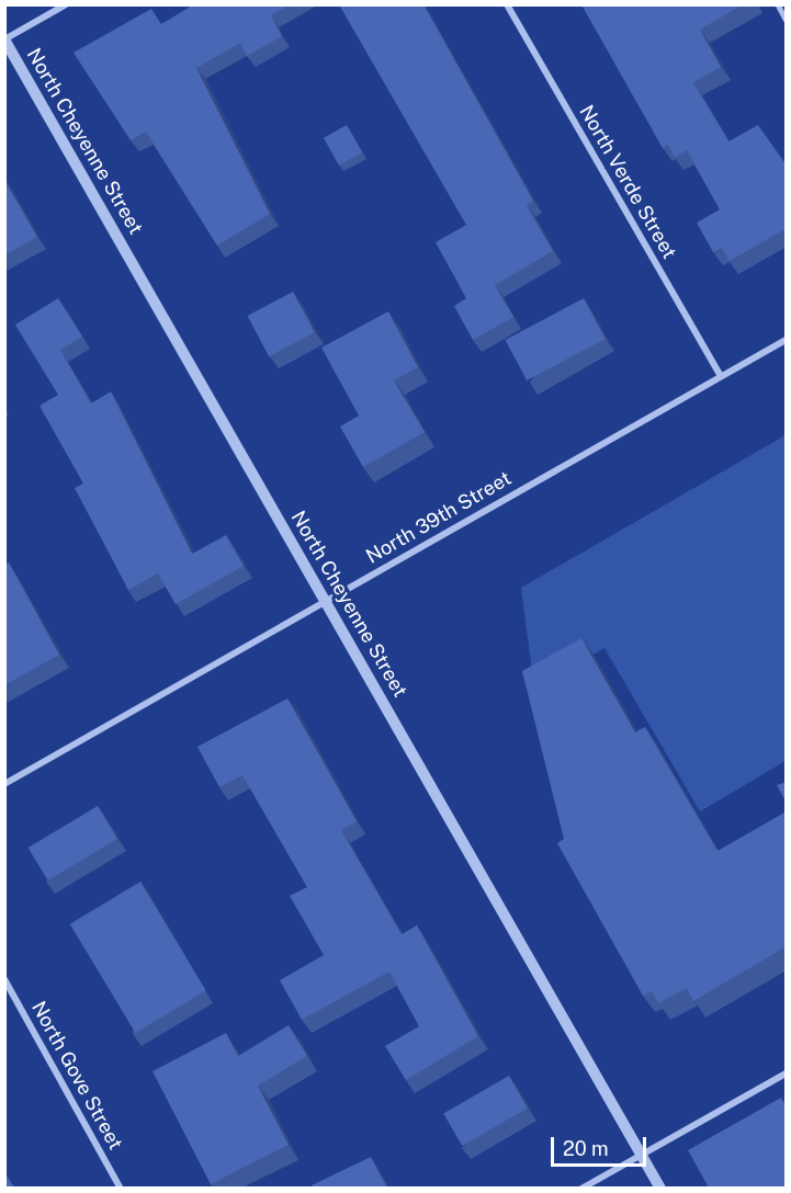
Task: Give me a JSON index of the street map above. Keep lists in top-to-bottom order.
{
  "streets": {
    "street": [
      "North Cheyenne Street",
      "North Verde Street",
      "North 39th Street",
      "North Gove Street"
    ]
  },
  "crossings": [
    ["North Cheyenne Street", "North 39th Street"],
    ["North Verde Street", "North 39th Street"]
  ],
  "scale_bar": "20 m"
}
